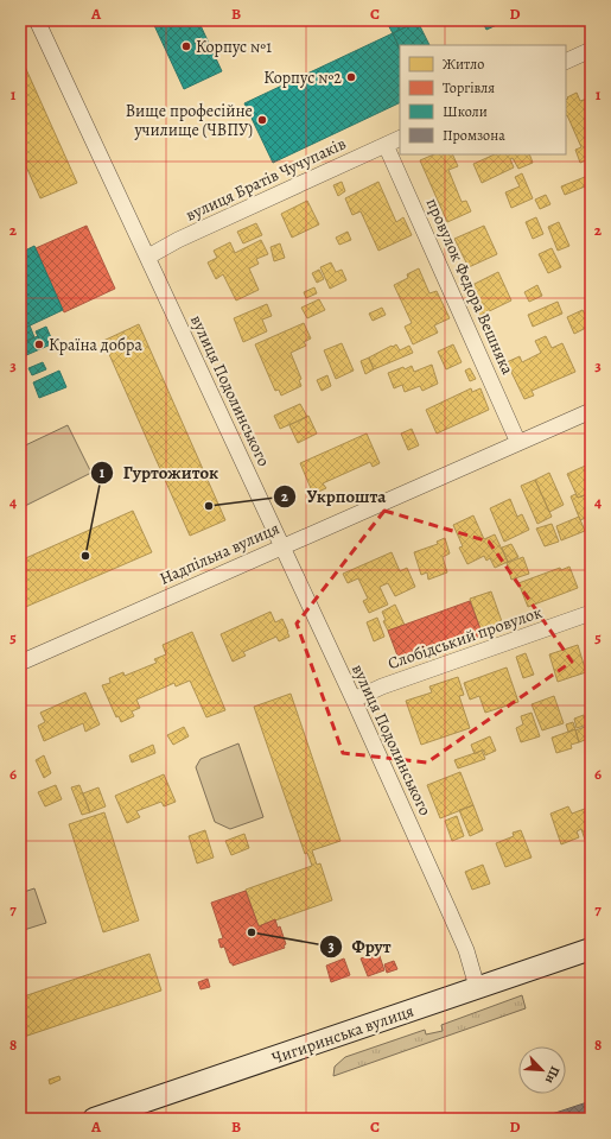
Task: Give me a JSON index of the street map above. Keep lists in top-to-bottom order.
{
  "streets": {
    "main road": ["Чигиринська вулиця"],
    "street": [
      "вулиця Братів Чучупаків",
      "провулок Федора Вешняка",
      "вулиця Подолинського",
      "Надпільна вулиця",
      "Слобідський провулок"
    ]
  },
  "crossings": [
    ["вулиця Братів Чучупаків", "провулок Федора Вешняка"],
    ["вулиця Братів Чучупаків", "вулиця Подолинського"],
    ["провулок Федора Вешняка", "Надпільна вулиця"],
    ["вулиця Подолинського", "Надпільна вулиця"],
    ["вулиця Подолинського", "Слобідський провулок"],
    ["вулиця Подолинського", "Чигиринська вулиця"]
  ],
  "places": [
    "Корпус №1",
    "Корпус №2",
    "Вище професійне училище (ЧВПУ)",
    "Країна добра",
    "Укрпошта",
    "Гуртожиток",
    "Фрут"
  ],
  "legend": [
    "Житло",
    "Торгівля",
    "Школи",
    "Промзона"
  ],
  "north": "bottom right",
  "grid": {
    "columns": [
      "A",
      "B",
      "C",
      "D"
    ],
    "rows": [
      "1",
      "2",
      "3",
      "4",
      "5",
      "6",
      "7",
      "8"
    ]
  }
}
